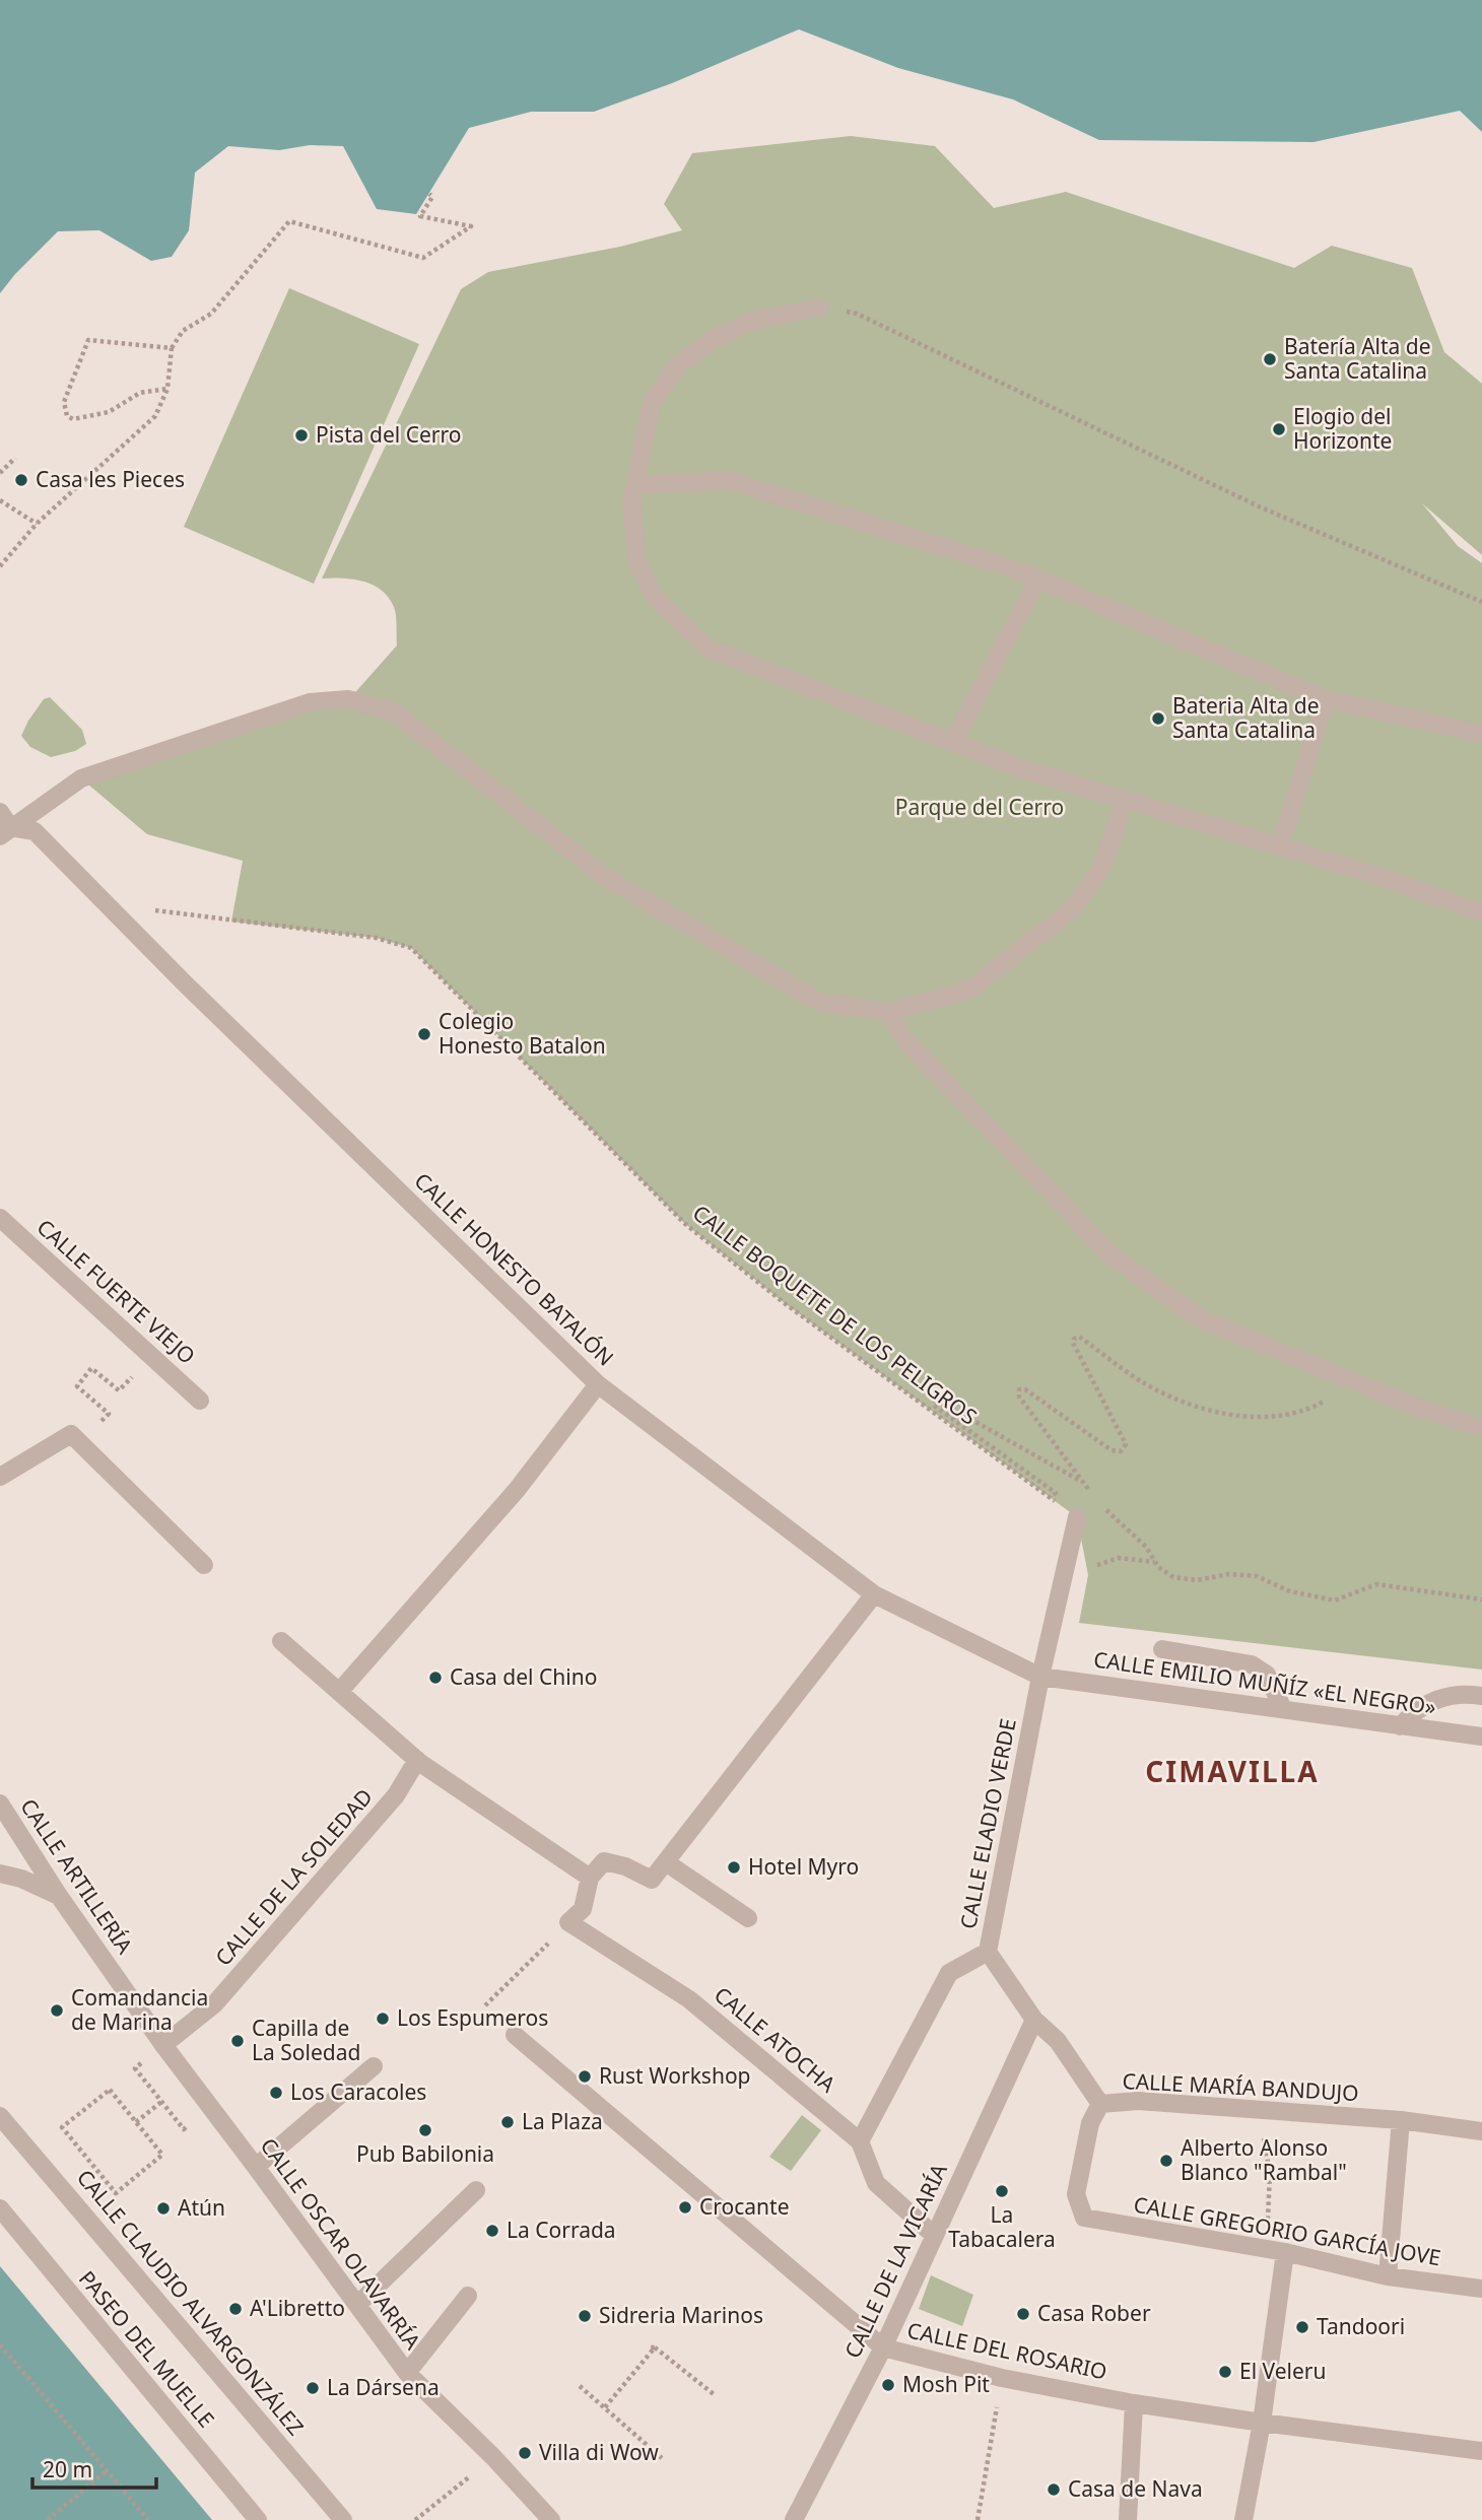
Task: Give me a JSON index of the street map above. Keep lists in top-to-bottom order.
{
  "streets": {
    "street": [
      "CALLE HONESTO BATALÓN",
      "CALLE FUERTE VIEJO",
      "CALLE EMILIO MUÑÍZ «EL NEGRO»",
      "CALLE ELADIO VERDE",
      "CALLE ARTILLERÍA",
      "CALLE DE LA SOLEDAD",
      "CALLE ATOCHA",
      "CALLE MARÍA BANDUJO",
      "CALLE GREGORIO GARCÍA JOVE",
      "CALLE OSCAR OLAVARRÍA",
      "CALLE DE LA VICARÍA",
      "CALLE CLAUDIO ALVARGONZÁLEZ",
      "PASEO DEL MUELLE",
      "CALLE DEL ROSARIO"
    ],
    "path": ["CALLE BOQUETE DE LOS PELIGROS"]
  },
  "crossings": [
    ["CALLE HONESTO BATALÓN", "CALLE BOQUETE DE LOS PELIGROS"],
    ["CALLE HONESTO BATALÓN", "CALLE EMILIO MUÑÍZ «EL NEGRO»"],
    ["CALLE HONESTO BATALÓN", "CALLE ELADIO VERDE"],
    ["CALLE BOQUETE DE LOS PELIGROS", "CALLE ELADIO VERDE"],
    ["CALLE EMILIO MUÑÍZ «EL NEGRO»", "CALLE ELADIO VERDE"],
    ["CALLE ELADIO VERDE", "CALLE ATOCHA"],
    ["CALLE ELADIO VERDE", "CALLE MARÍA BANDUJO"],
    ["CALLE ARTILLERÍA", "CALLE DE LA SOLEDAD"],
    ["CALLE ARTILLERÍA", "CALLE OSCAR OLAVARRÍA"],
    ["CALLE DE LA SOLEDAD", "CALLE OSCAR OLAVARRÍA"],
    ["CALLE ATOCHA", "CALLE DE LA VICARÍA"],
    ["CALLE MARÍA BANDUJO", "CALLE GREGORIO GARCÍA JOVE"],
    ["CALLE MARÍA BANDUJO", "CALLE DE LA VICARÍA"],
    ["CALLE DE LA VICARÍA", "CALLE DEL ROSARIO"]
  ],
  "districts": ["CIMAVILLA"],
  "parks": ["Parque del Cerro"],
  "places": [
    "Batería Alta de Santa Catalina",
    "Elogio del Horizonte",
    "Pista del Cerro",
    "Casa les Pieces",
    "Bateria Alta de Santa Catalina",
    "Colegio Honesto Batalon",
    "Casa del Chino",
    "Hotel Myro",
    "Comandancia de Marina",
    "Los Espumeros",
    "Capilla de La Soledad",
    "Rust Workshop",
    "Los Caracoles",
    "La Plaza",
    "Pub Babilonia",
    "Alberto Alonso Blanco \"Rambal\"",
    "La Tabacalera",
    "Crocante",
    "Atún",
    "La Corrada",
    "A'Libretto",
    "Casa Rober",
    "Sidreria Marinos",
    "Tandoori",
    "El Veleru",
    "Mosh Pit",
    "La Dársena",
    "Villa di Wow",
    "Casa de Nava"
  ],
  "scale_bar": "20 m"
}
